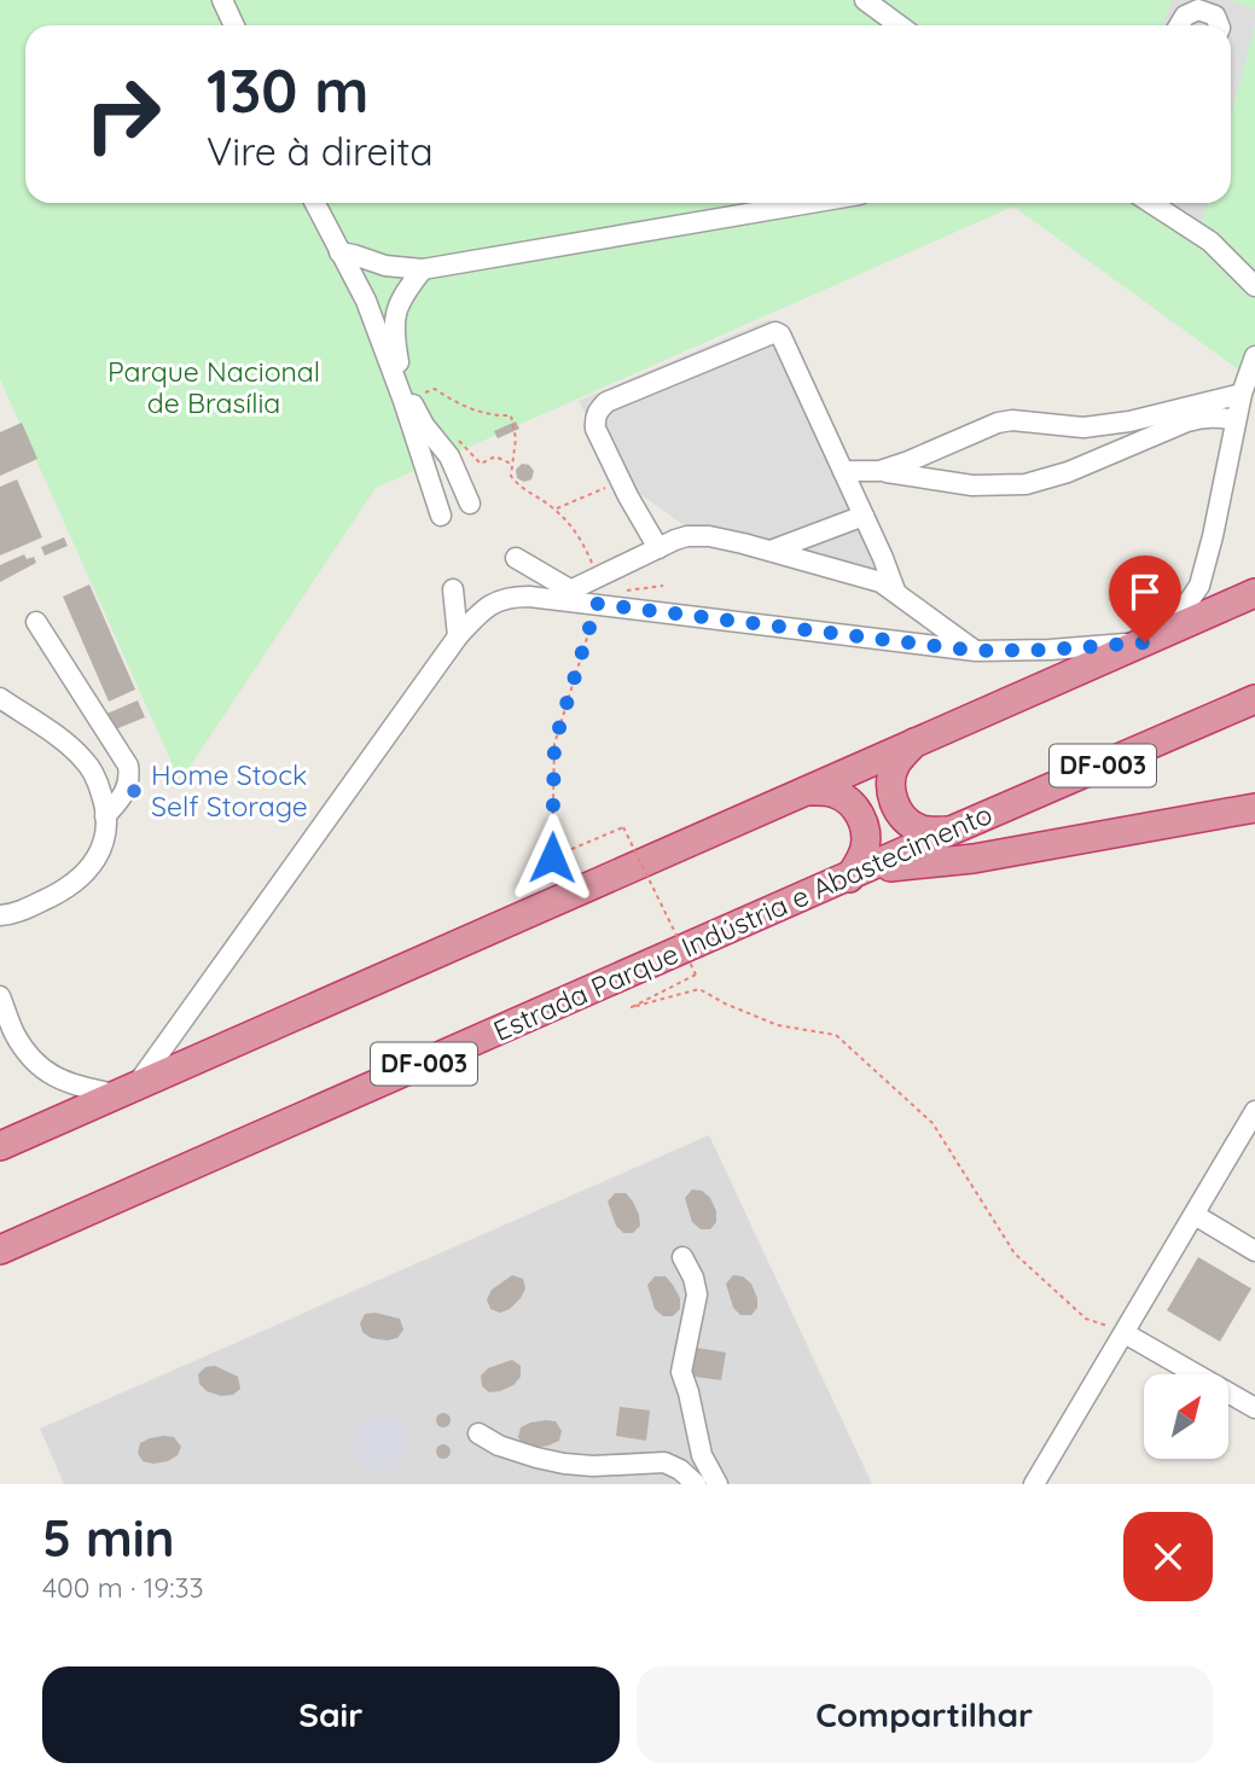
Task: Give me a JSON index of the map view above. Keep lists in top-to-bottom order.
{
  "streets": {
    "highway": ["DF-003", "Estrada Parque Indústria e Abastecimento"]
  },
  "parks": ["Parque Nacional de Brasília"],
  "places": ["Home Stock Self Storage"],
  "north": "top right",
  "page": {
    "turn": ["130 m", "Vire à direita"],
    "heading": ["5 min", "400 m · 19:33"],
    "buttons": ["Sair", "Compartilhar"]
  }
}
